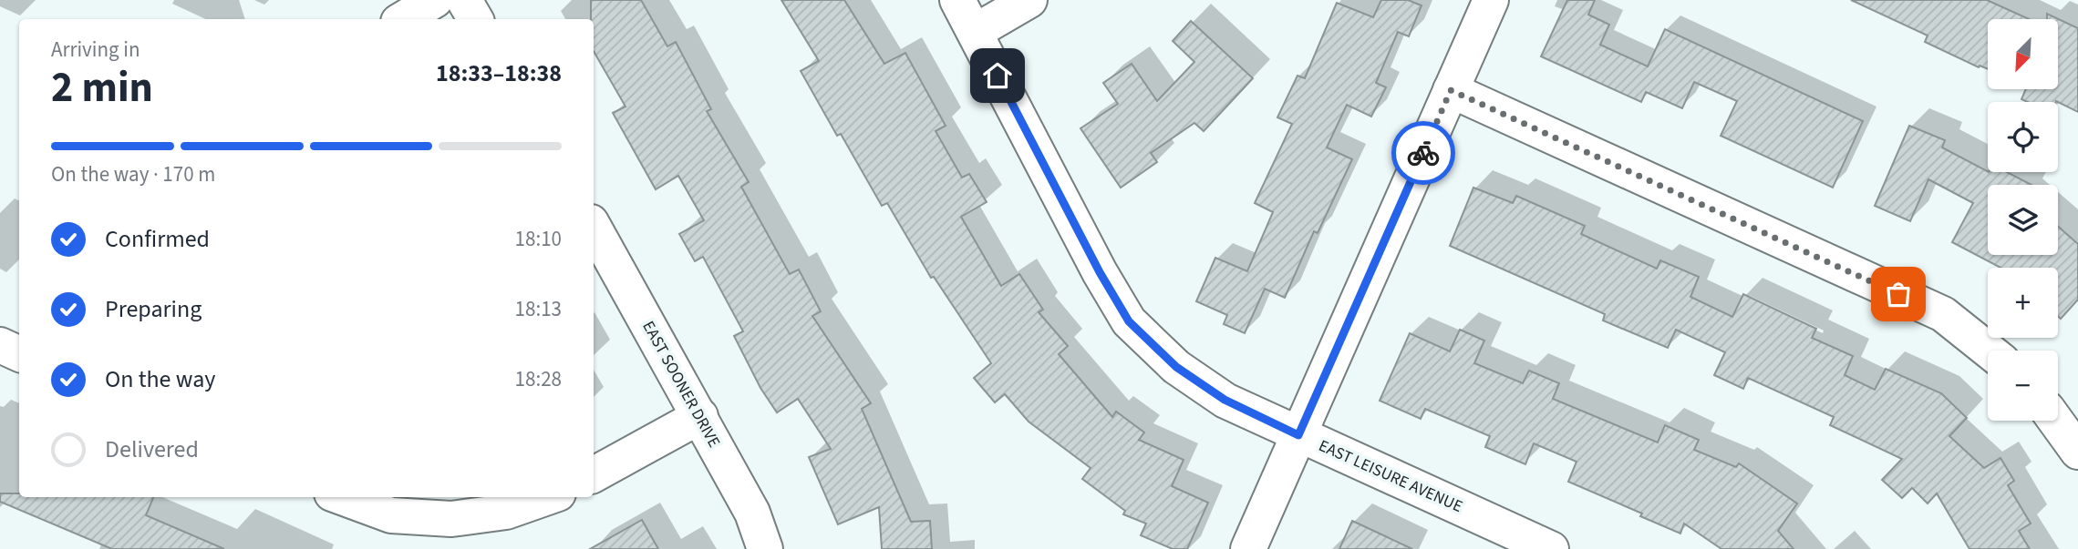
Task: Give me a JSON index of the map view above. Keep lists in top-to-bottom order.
{
  "streets": {
    "street": ["EAST SOONER DRIVE", "EAST LEISURE AVENUE"]
  },
  "north": "bottom left",
  "page": {
    "map_buttons": ["+", "−"],
    "heading": ["2 min", "Arriving in", "18:33–18:38"],
    "bar": "On the way · 170 m",
    "list": [
      ["Confirmed", "18:10"],
      ["Preparing", "18:13"],
      ["On the way", "18:28"],
      "Delivered"
    ]
  }
}
